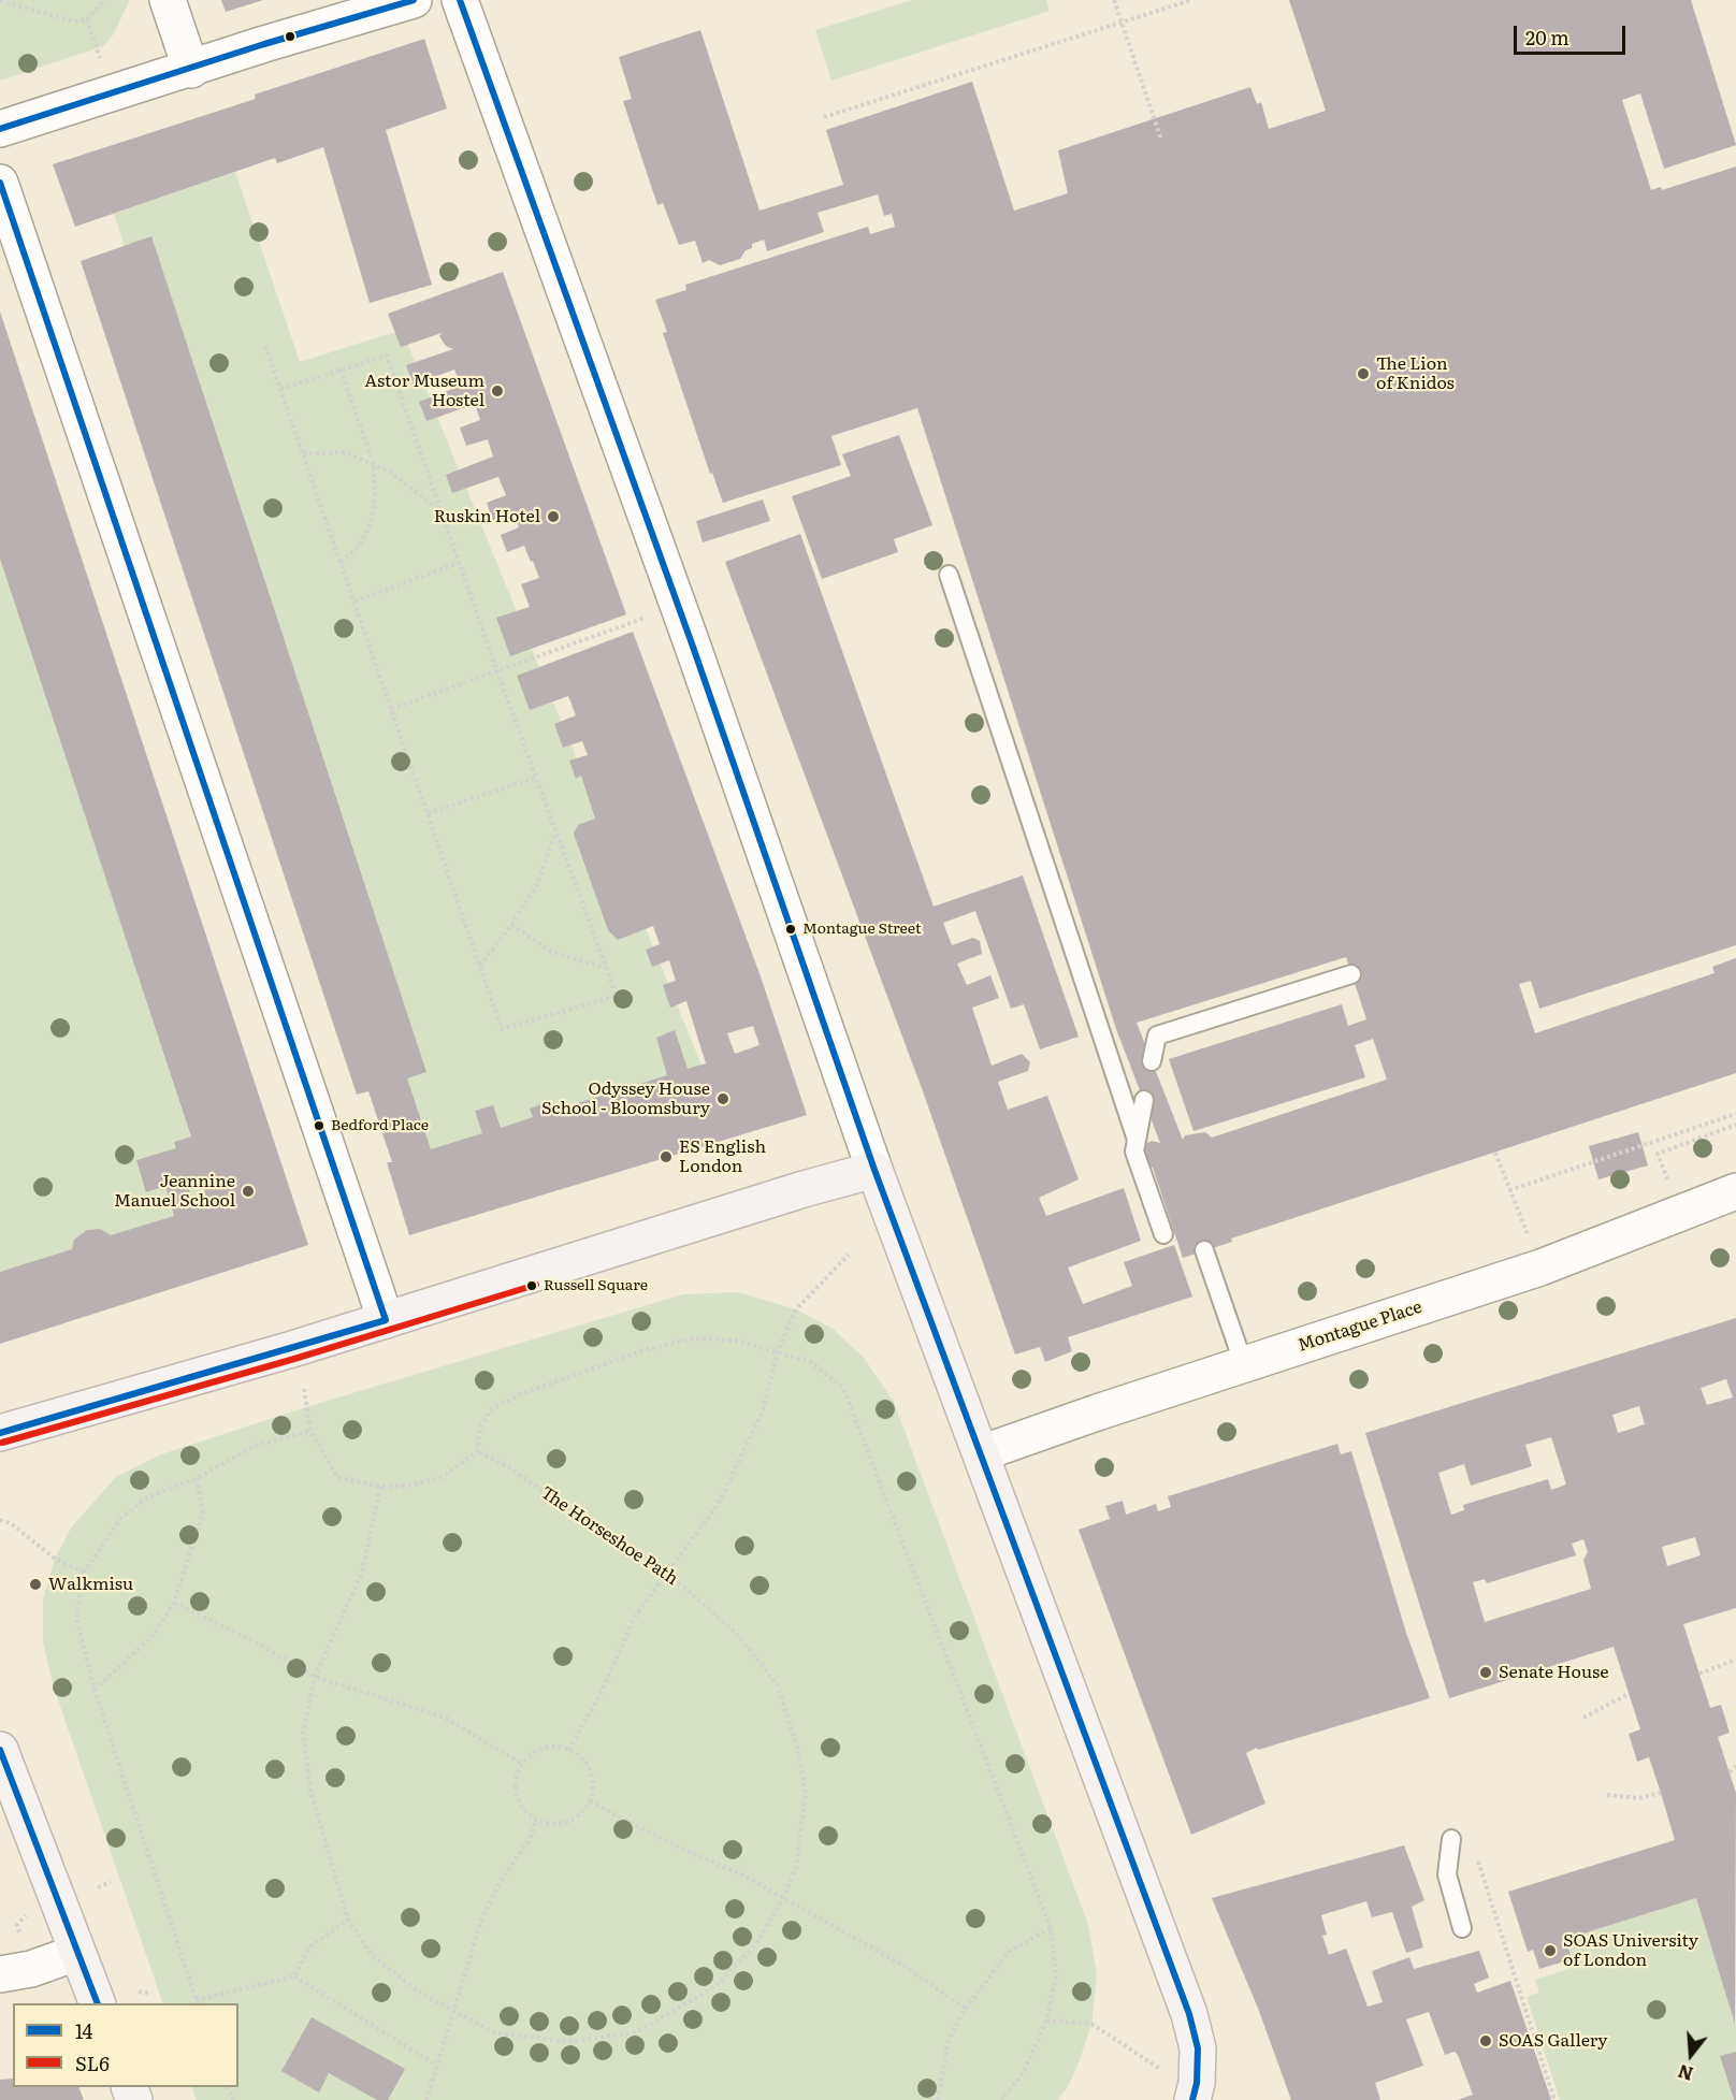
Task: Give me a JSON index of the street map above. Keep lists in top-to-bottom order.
{
  "streets": {
    "street": ["Montague Place"],
    "path": ["The Horseshoe Path"]
  },
  "places": [
    "The Lion of Knidos",
    "Astor Museum Hostel",
    "Ruskin Hotel",
    "Montague Street",
    "Odyssey House School - Bloomsbury",
    "Bedford Place",
    "ES English London",
    "Jeannine Manuel School",
    "Russell Square",
    "Walkmisu",
    "Senate House",
    "SOAS University of London",
    "SOAS Gallery"
  ],
  "lines": ["transit line 14", "transit line SL6"],
  "legend": ["14", "SL6"],
  "scale_bar": "20 m",
  "north": "bottom"
}
